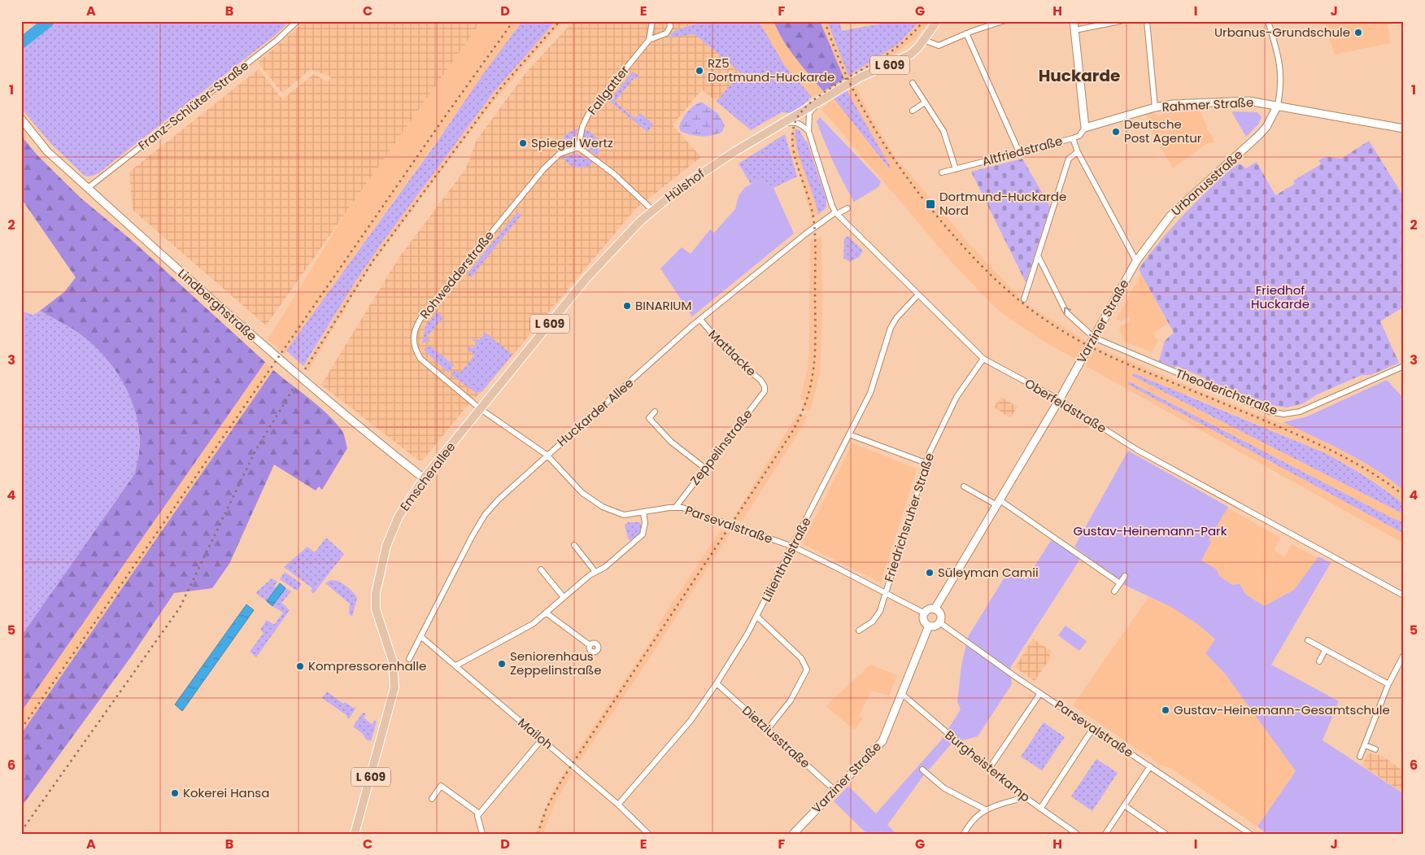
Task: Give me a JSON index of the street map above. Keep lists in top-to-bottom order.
{
  "streets": {
    "main road": [
      "L 609",
      "Rahmer Straße",
      "Urbanusstraße",
      "Hülshof",
      "Lindberghstraße",
      "Varziner Straße",
      "Emscherallee"
    ],
    "street": [
      "Fallgatter",
      "Franz-Schlüter-Straße",
      "Altfriedstraße",
      "Rohwedderstraße",
      "Mattlacke",
      "Theoderichstraße",
      "Oberfeldstraße",
      "Huckarder Allee",
      "Zeppelinstraße",
      "Friedrichsruher Straße",
      "Parsevalstraße",
      "Lilienthalstraße",
      "Mailoh",
      "Dietziusstraße",
      "Burgheisterkamp"
    ]
  },
  "crossings": [
    ["Fallgatter", "Rohwedderstraße"],
    ["Rahmer Straße", "Altfriedstraße"],
    ["Rahmer Straße", "Urbanusstraße"],
    ["Franz-Schlüter-Straße", "Lindberghstraße"],
    ["Urbanusstraße", "Varziner Straße"],
    ["Hülshof", "Rohwedderstraße"],
    ["Hülshof", "Oberfeldstraße"],
    ["Hülshof", "Emscherallee"],
    ["Hülshof", "Parsevalstraße"],
    ["Rohwedderstraße", "Emscherallee"],
    ["Rohwedderstraße", "Parsevalstraße"],
    ["Lindberghstraße", "Emscherallee"],
    ["Varziner Straße", "Theoderichstraße"],
    ["Varziner Straße", "Oberfeldstraße"],
    ["Varziner Straße", "Parsevalstraße"],
    ["Varziner Straße", "Dietziusstraße"],
    ["Varziner Straße", "Burgheisterkamp"],
    ["Mattlacke", "Huckarder Allee"],
    ["Mattlacke", "Zeppelinstraße"],
    ["Oberfeldstraße", "Huckarder Allee"],
    ["Oberfeldstraße", "Friedrichsruher Straße"],
    ["Oberfeldstraße", "Lilienthalstraße"],
    ["Huckarder Allee", "Parsevalstraße"],
    ["Huckarder Allee", "Mailoh"],
    ["Zeppelinstraße", "Parsevalstraße"],
    ["Emscherallee", "Parsevalstraße"],
    ["Friedrichsruher Straße", "Parsevalstraße"],
    ["Parsevalstraße", "Lilienthalstraße"],
    ["Lilienthalstraße", "Mailoh"],
    ["Lilienthalstraße", "Dietziusstraße"]
  ],
  "districts": ["Huckarde"],
  "parks": ["Friedhof Huckarde", "Gustav-Heinemann-Park"],
  "places": {
    "other": [
      "Urbanus-Grundschule",
      "RZ5 Dortmund-Huckarde",
      "Deutsche Post Agentur",
      "Spiegel Wertz",
      "BINARIUM",
      "Süleyman Camii",
      "Seniorenhaus Zeppelinstraße",
      "Kompressorenhalle",
      "Gustav-Heinemann-Gesamtschule",
      "Kokerei Hansa"
    ],
    "transit": ["Dortmund-Huckarde Nord"]
  },
  "grid": {
    "columns": [
      "A",
      "B",
      "C",
      "D",
      "E",
      "F",
      "G",
      "H",
      "I",
      "J"
    ],
    "rows": [
      "1",
      "2",
      "3",
      "4",
      "5",
      "6"
    ]
  }
}
